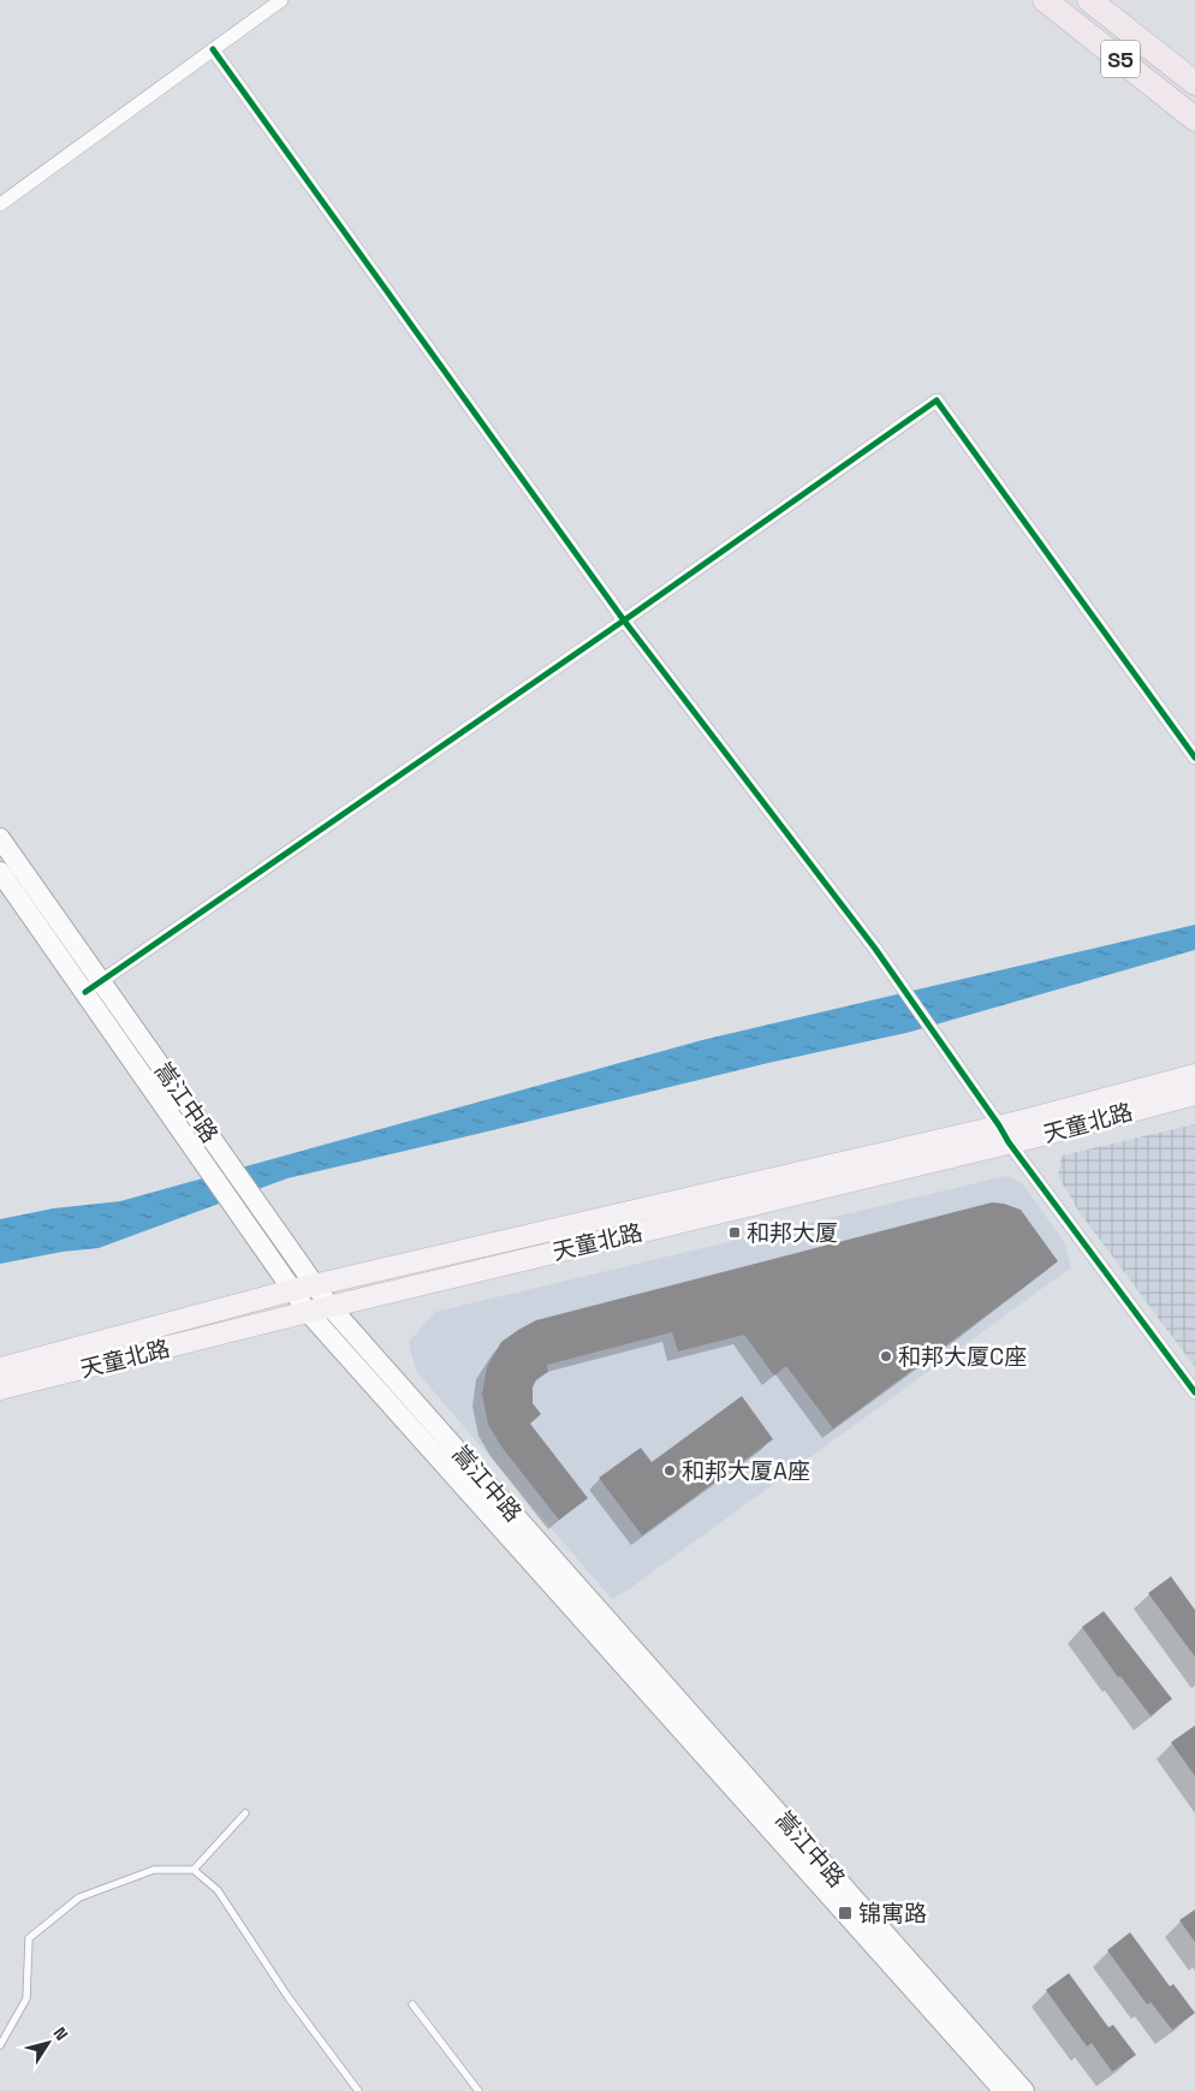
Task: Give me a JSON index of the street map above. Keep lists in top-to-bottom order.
{
  "streets": {
    "highway": ["S5"],
    "main road": ["嵩江中路", "天童北路"]
  },
  "crossings": [
    ["嵩江中路", "天童北路"]
  ],
  "places": {
    "transit": ["和邦大厦", "锦寓路"],
    "other": ["和邦大厦C座", "和邦大厦A座"]
  },
  "north": "top right"
}
